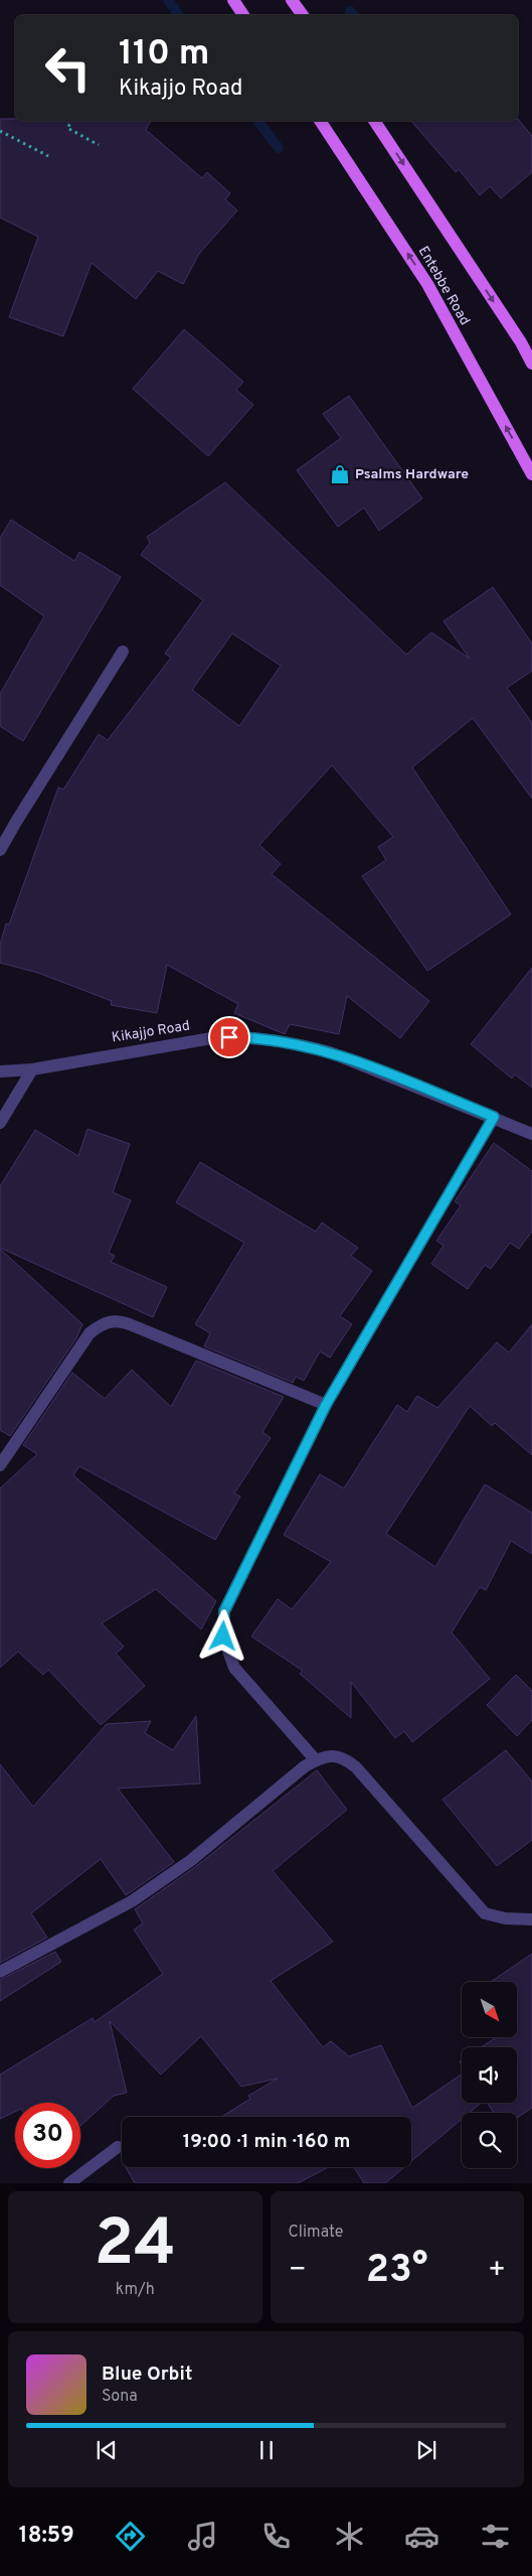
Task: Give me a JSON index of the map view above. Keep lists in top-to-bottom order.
{
  "streets": {
    "main road": ["Entebbe Road"],
    "street": ["Kikajjo Road"]
  },
  "places": {
    "shop": ["Psalms Hardware"]
  },
  "north": "bottom right",
  "page": {
    "turn": ["110 m", "Kikajjo Road"],
    "limit": "30",
    "trip": "19:00 · 1 min · 160 m",
    "tile": [
      ["24", "km/h"],
      "Climate"
    ],
    "heat": ["−", "23°", "+"],
    "song": ["Blue Orbit", "Sona"],
    "tabs": "18:59"
  }
}
